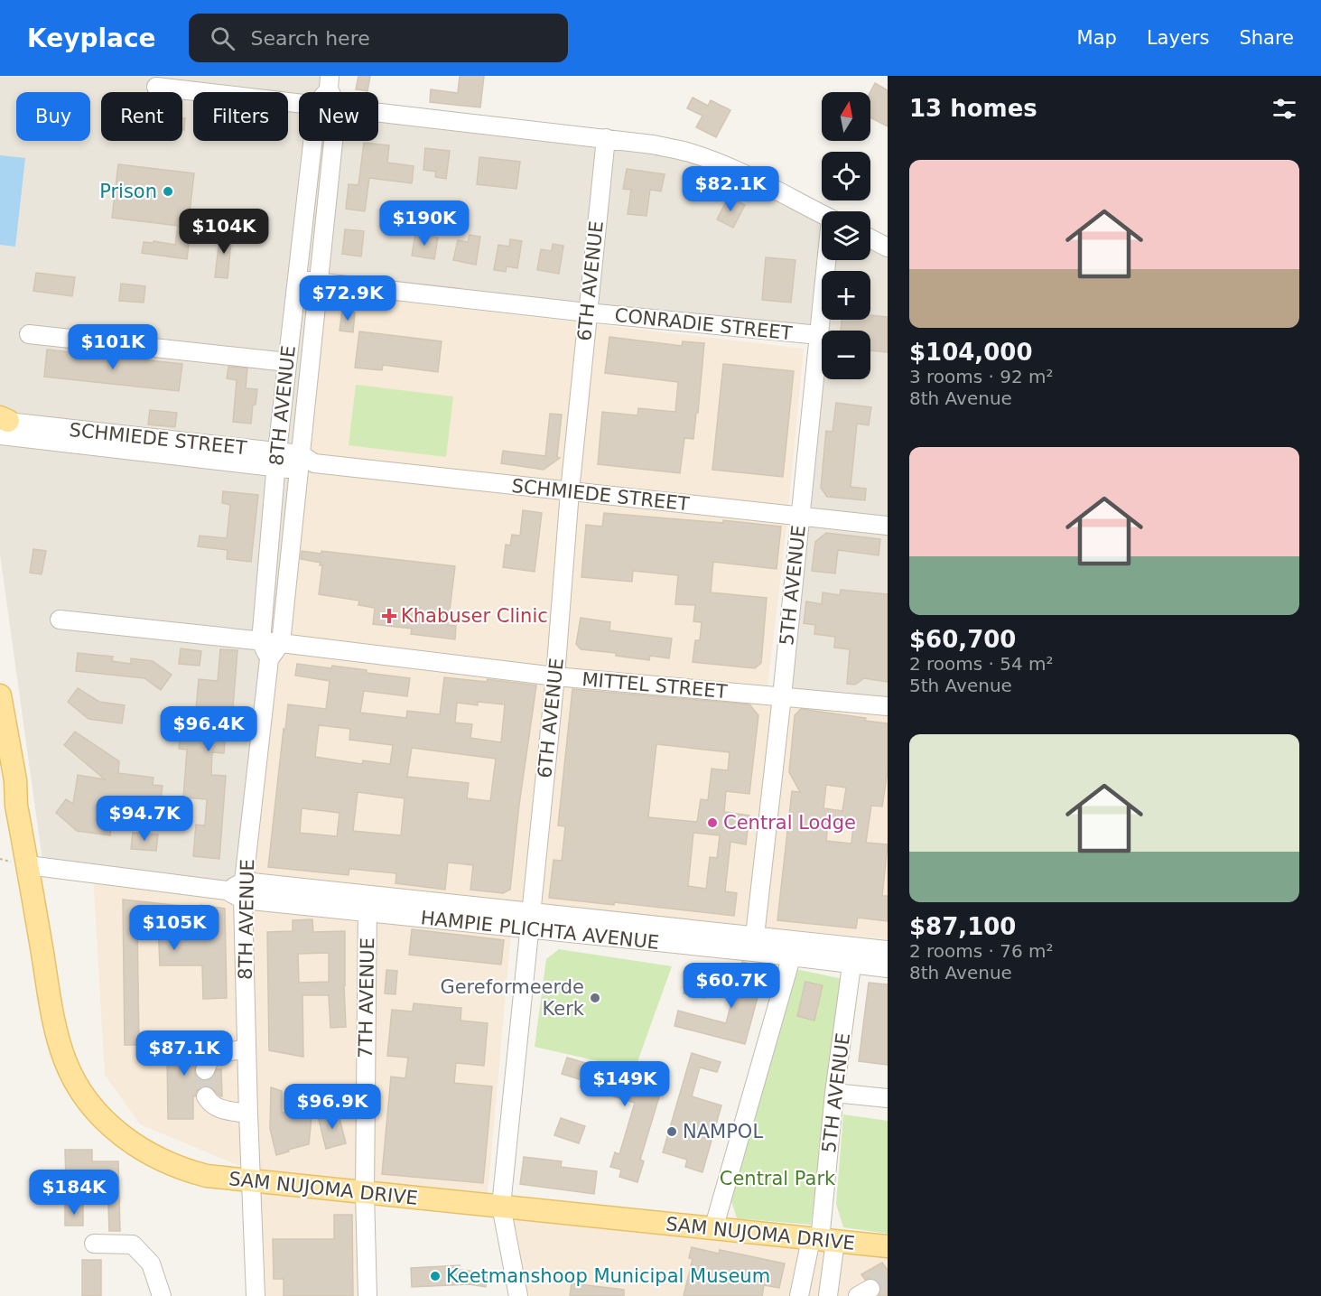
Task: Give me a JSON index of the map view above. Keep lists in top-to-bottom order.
{
  "streets": {
    "main road": ["SAM NUJOMA DRIVE"],
    "street": [
      "6TH AVENUE",
      "CONRADIE STREET",
      "8TH AVENUE",
      "SCHMIEDE STREET",
      "5TH AVENUE",
      "MITTEL STREET",
      "HAMPIE PLICHTA AVENUE",
      "7TH AVENUE"
    ]
  },
  "crossings": [
    ["6TH AVENUE", "CONRADIE STREET"],
    ["6TH AVENUE", "SCHMIEDE STREET"],
    ["6TH AVENUE", "MITTEL STREET"],
    ["6TH AVENUE", "HAMPIE PLICHTA AVENUE"],
    ["6TH AVENUE", "SAM NUJOMA DRIVE"],
    ["CONRADIE STREET", "8TH AVENUE"],
    ["CONRADIE STREET", "5TH AVENUE"],
    ["8TH AVENUE", "SCHMIEDE STREET"],
    ["8TH AVENUE", "MITTEL STREET"],
    ["8TH AVENUE", "HAMPIE PLICHTA AVENUE"],
    ["8TH AVENUE", "SAM NUJOMA DRIVE"],
    ["SCHMIEDE STREET", "5TH AVENUE"],
    ["5TH AVENUE", "MITTEL STREET"],
    ["5TH AVENUE", "HAMPIE PLICHTA AVENUE"],
    ["5TH AVENUE", "SAM NUJOMA DRIVE"],
    ["HAMPIE PLICHTA AVENUE", "7TH AVENUE"],
    ["HAMPIE PLICHTA AVENUE", "SAM NUJOMA DRIVE"],
    ["7TH AVENUE", "SAM NUJOMA DRIVE"]
  ],
  "parks": ["Central Park"],
  "places": {
    "other": [
      "Prison",
      "Central Lodge",
      "Gereformeerde Kerk",
      "NAMPOL",
      "Keetmanshoop Municipal Museum"
    ],
    "health": ["Khabuser Clinic"]
  },
  "north": "top",
  "page": {
    "header": "Keyplace",
    "search": "Search here",
    "nav": ["Map", "Layers", "Share"],
    "heading": "13 homes",
    "map_buttons": ["+", "−"],
    "chip": [
      "Buy",
      "Rent",
      "Filters",
      "New"
    ],
    "list": [
      {
        "name": "$104,000",
        "note": "3 rooms · 92 m² · 8th Avenue"
      },
      {
        "name": "$60,700",
        "note": "2 rooms · 54 m² · 5th Avenue"
      },
      {
        "name": "$87,100",
        "note": "2 rooms · 76 m² · 8th Avenue"
      }
    ],
    "price": [
      "$82.1K",
      "$190K",
      "$104K",
      "$72.9K",
      "$101K",
      "$96.4K",
      "$94.7K",
      "$105K",
      "$60.7K",
      "$87.1K",
      "$149K",
      "$96.9K",
      "$184K"
    ]
  }
}
